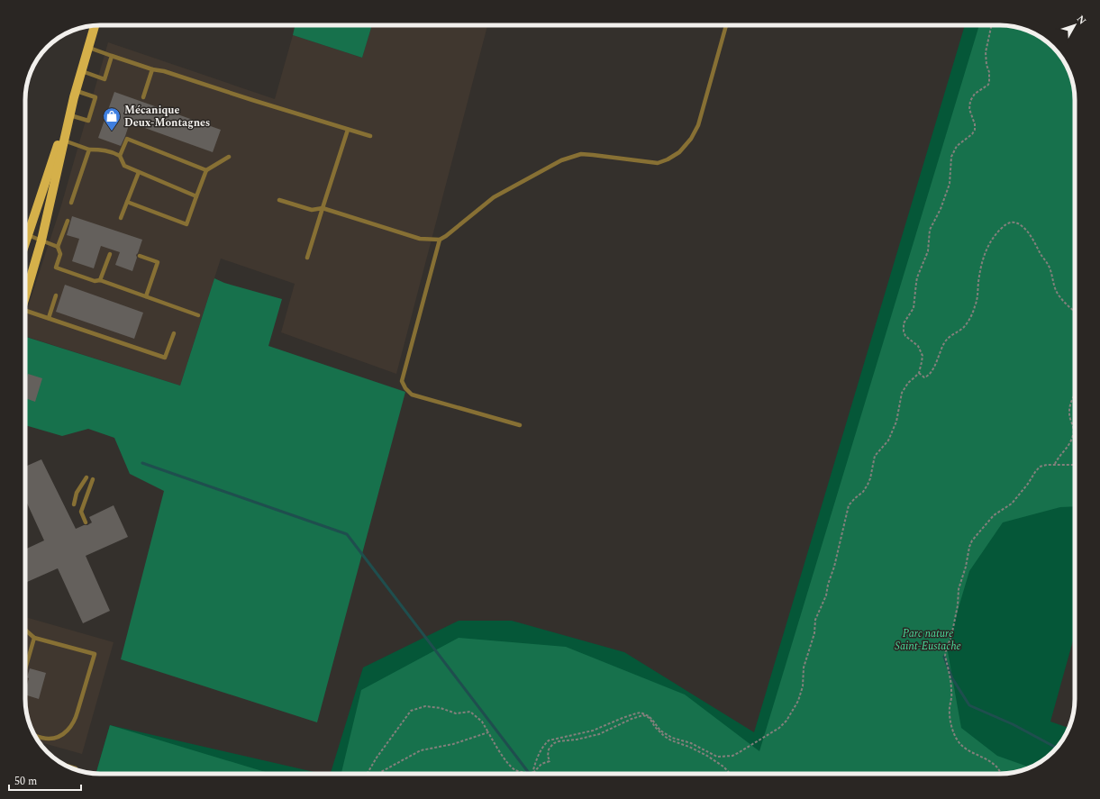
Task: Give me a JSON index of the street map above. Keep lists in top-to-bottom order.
{
  "parks": ["Parc nature Saint-Eustache"],
  "places": {
    "shop": ["Mécanique Deux-Montagnes"]
  },
  "scale_bar": "50 m",
  "north": "top right"
}
